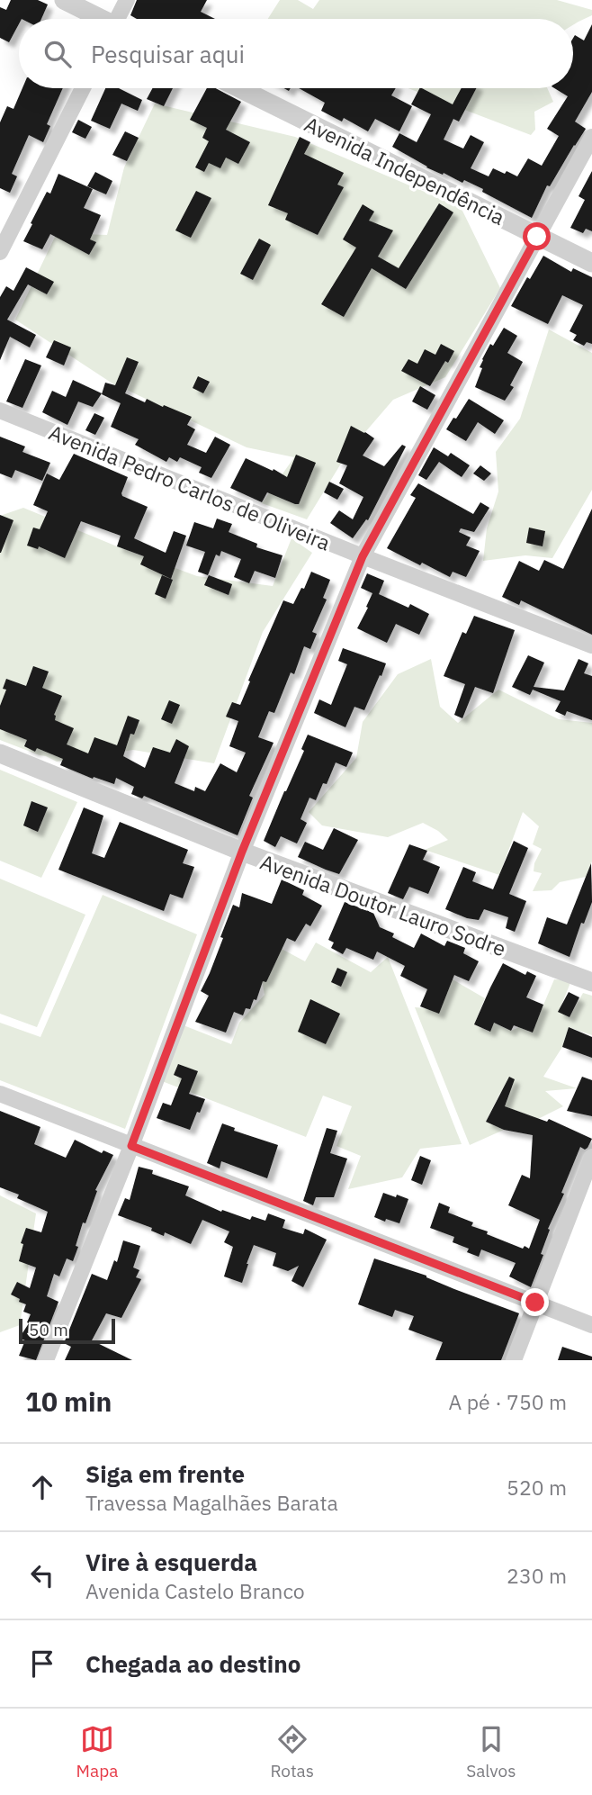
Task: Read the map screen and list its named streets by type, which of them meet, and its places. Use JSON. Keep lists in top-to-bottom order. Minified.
{"streets":{"street":["Avenida Independência","Avenida Pedro Carlos de Oliveira","Avenida Doutor Lauro Sodre"]},"scale_bar":"50 m","page":{"search":"Pesquisar aqui","scale":"50 m","heading":["10 min","A pé · 750 m"],"list":[["Siga em frente","Travessa Magalhães Barata","520 m"],["Vire à esquerda","Avenida Castelo Branco","230 m"],"Chegada ao destino"],"nav":["Mapa","Rotas","Salvos"]}}
